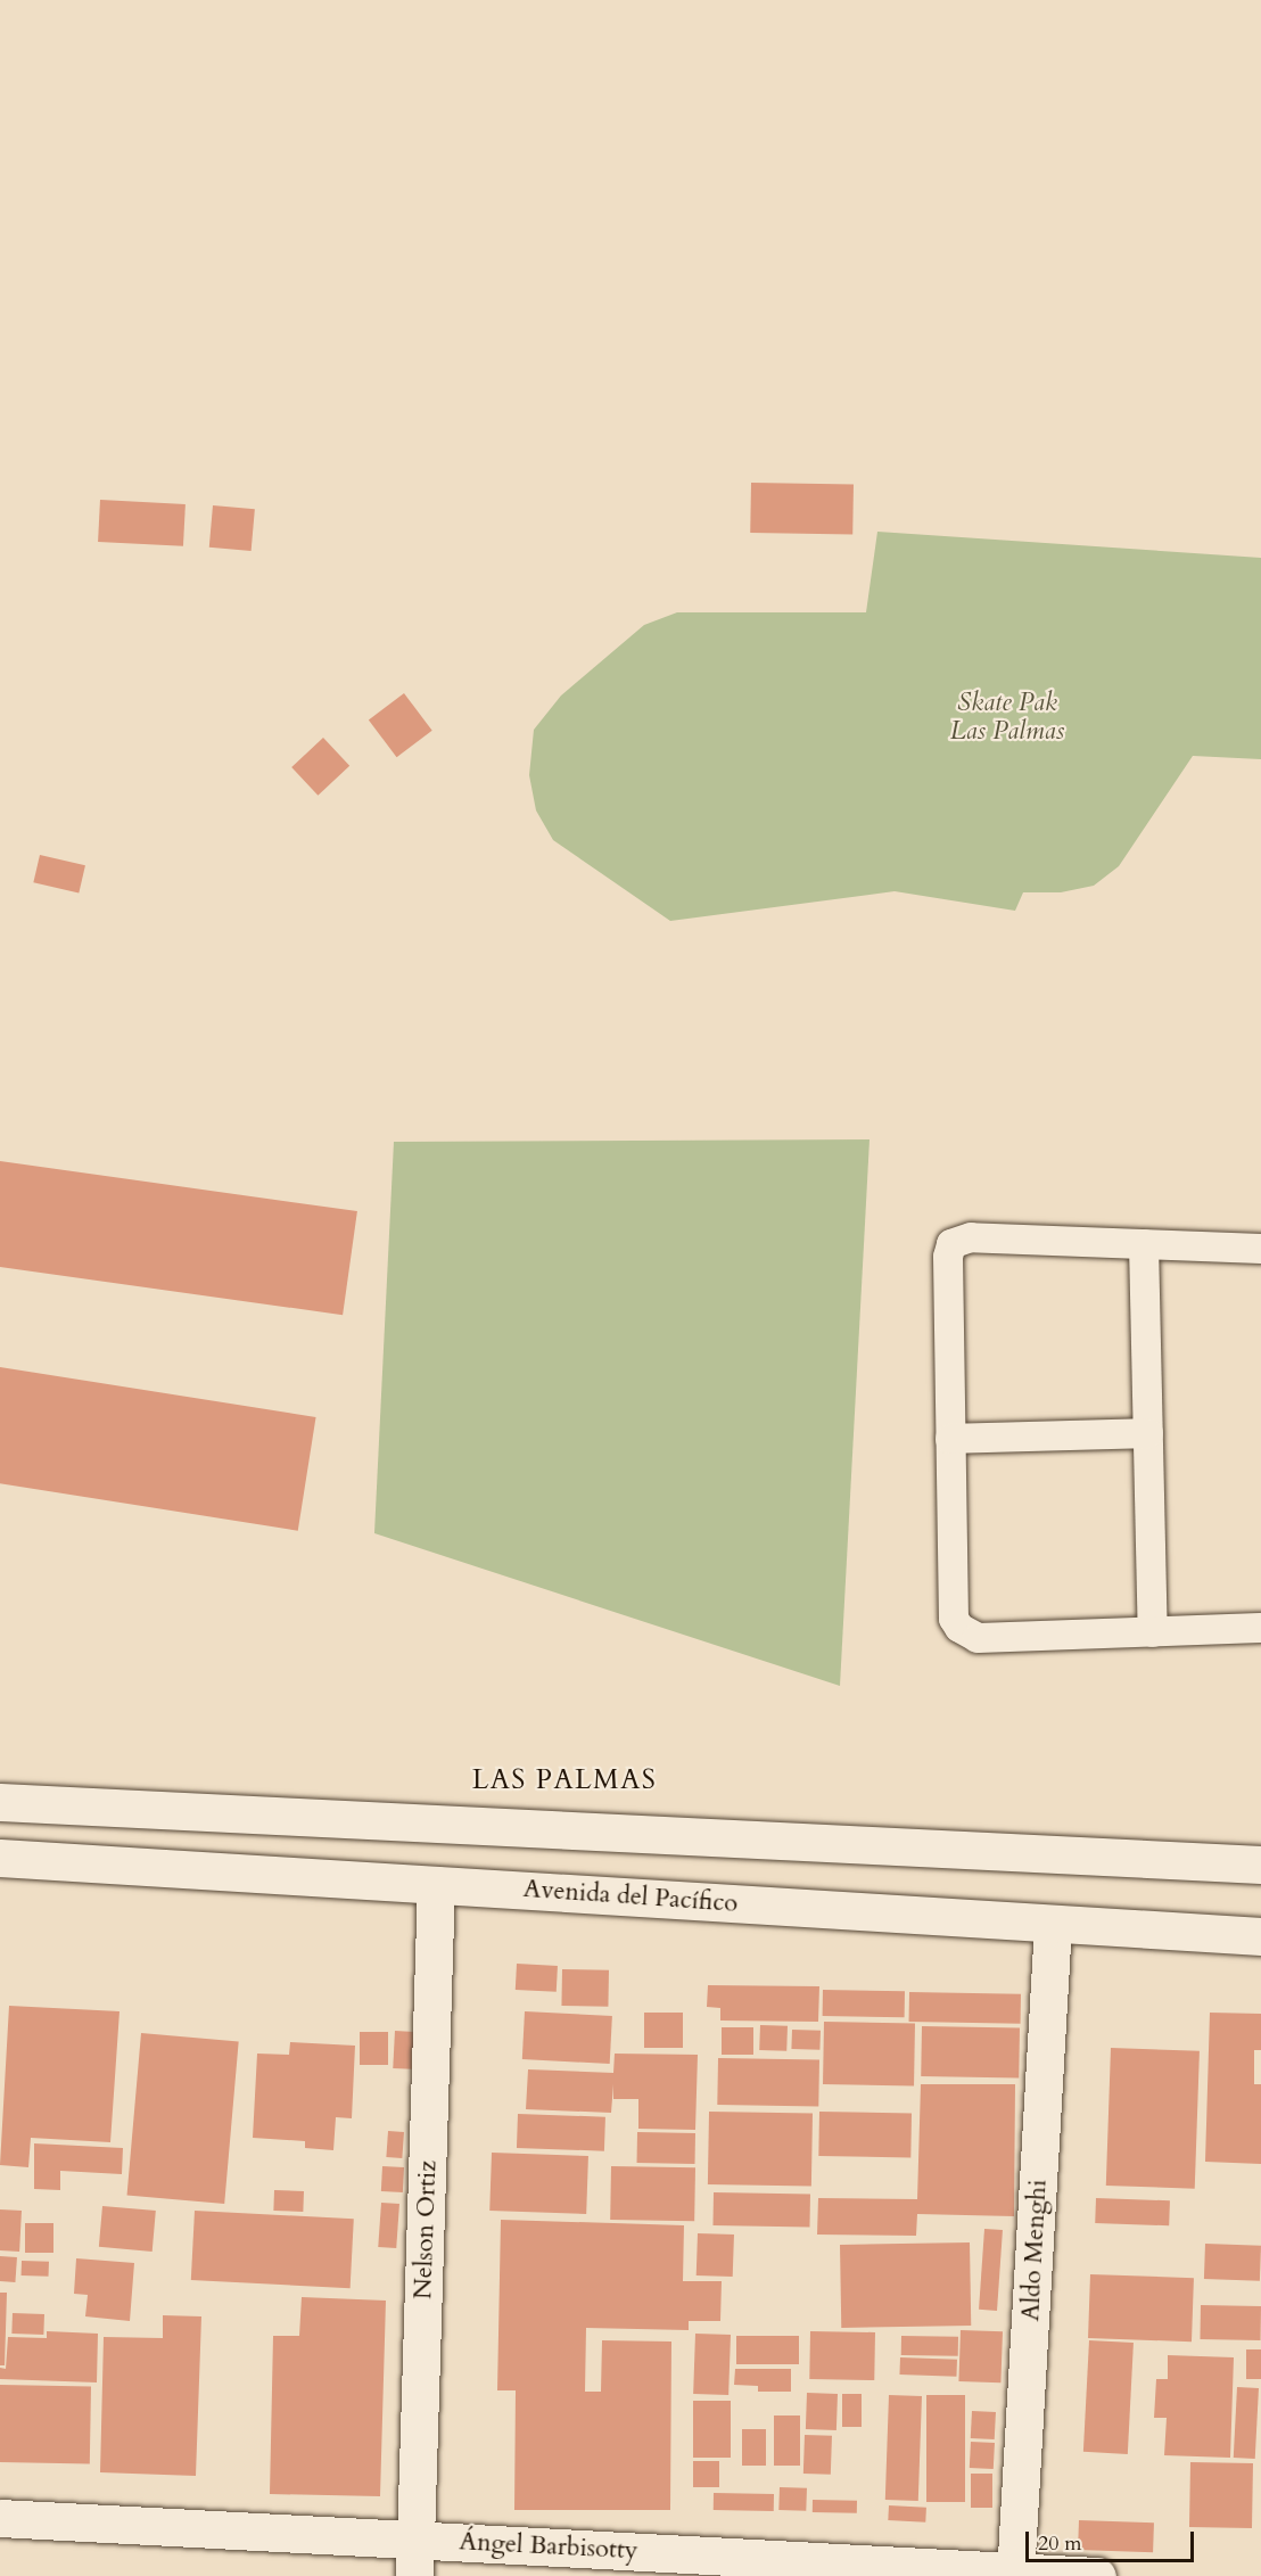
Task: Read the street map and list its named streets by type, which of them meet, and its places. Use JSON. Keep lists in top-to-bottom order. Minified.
{"streets":{"main road":["Avenida del Pacífico","Nelson Ortiz","Aldo Menghi","Ángel Barbisotty"]},"crossings":[["Avenida del Pacífico","Nelson Ortiz"],["Avenida del Pacífico","Aldo Menghi"],["Nelson Ortiz","Ángel Barbisotty"],["Aldo Menghi","Ángel Barbisotty"]],"districts":["LAS PALMAS"],"parks":["Skate Pak Las Palmas"],"scale_bar":"20 m"}
